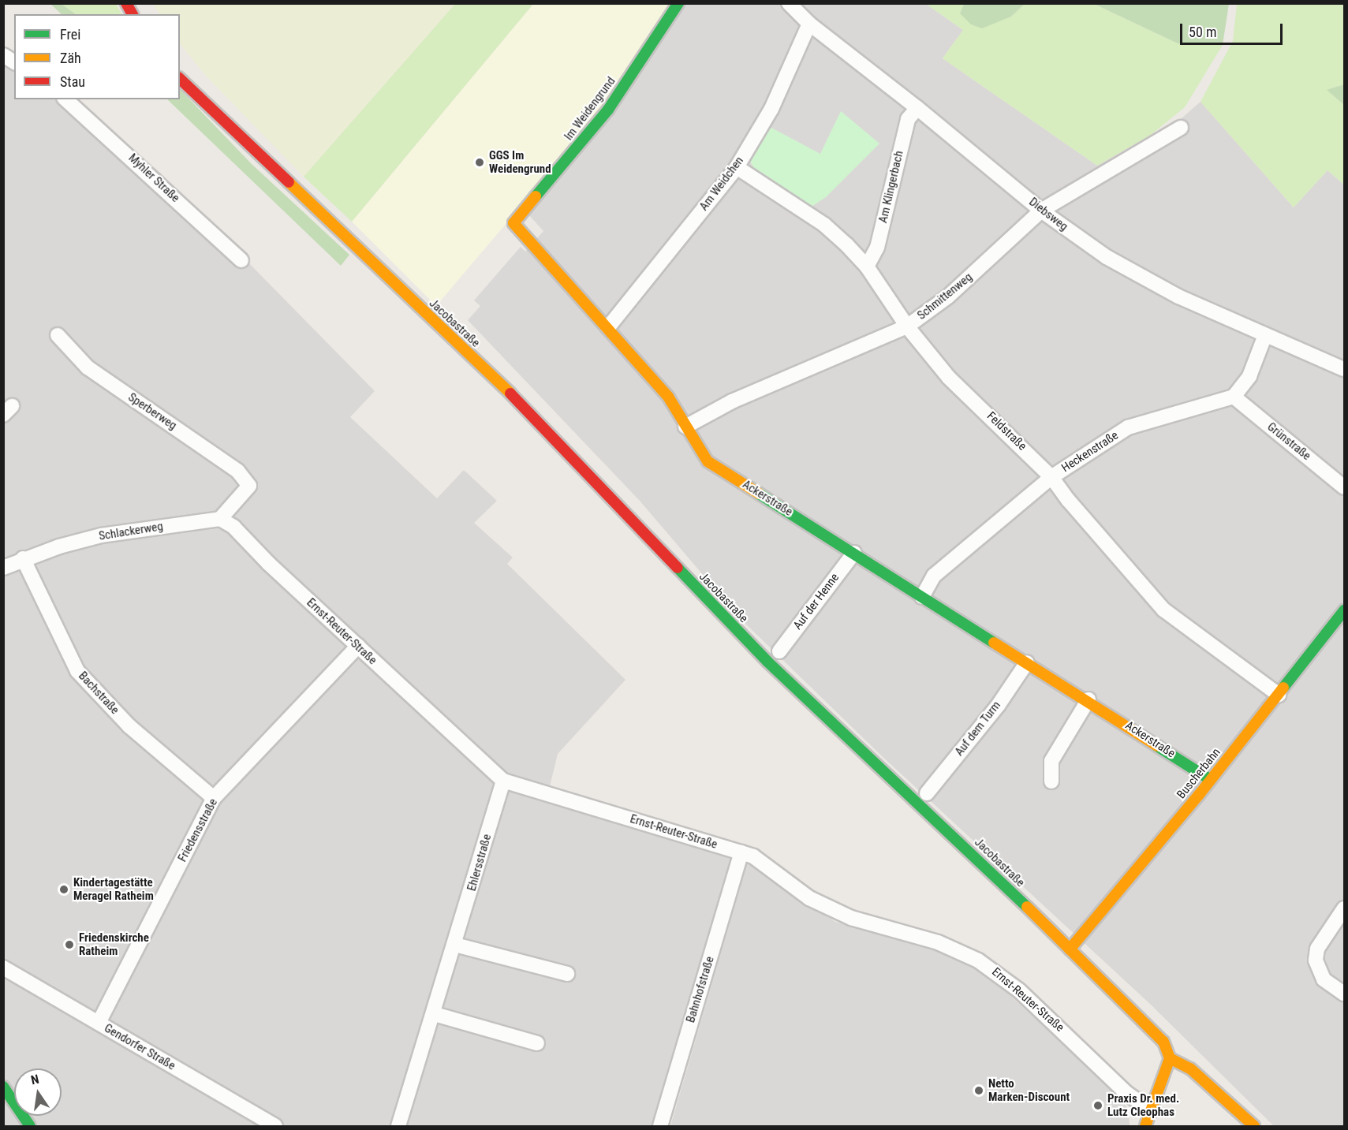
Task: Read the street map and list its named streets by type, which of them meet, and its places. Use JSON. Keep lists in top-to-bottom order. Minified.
{"streets":{"street":["Im Weidengrund","Myhler Straße","Am Weidchen","Am Klingerbach","Diebsweg","Schmittenweg","Jacobastraße","Sperberweg","Feldstraße","Grünstraße","Heckenstraße","Ackerstraße","Schlackerweg","Auf der Henne","Ernst-Reuter-Straße","Bachstraße","Auf dem Turm","Buscherbahn","Friedensstraße","Ehlersstraße","Bahnhofstraße","Gendorfer Straße"]},"crossings":[["Im Weidengrund","Ackerstraße"],["Am Weidchen","Diebsweg"],["Am Weidchen","Feldstraße"],["Am Weidchen","Ackerstraße"],["Am Klingerbach","Diebsweg"],["Am Klingerbach","Feldstraße"],["Diebsweg","Schmittenweg"],["Schmittenweg","Feldstraße"],["Schmittenweg","Ackerstraße"],["Jacobastraße","Buscherbahn"],["Sperberweg","Schlackerweg"],["Sperberweg","Ernst-Reuter-Straße"],["Feldstraße","Heckenstraße"],["Feldstraße","Buscherbahn"],["Grünstraße","Heckenstraße"],["Heckenstraße","Ackerstraße"],["Ackerstraße","Auf der Henne"],["Ackerstraße","Auf dem Turm"],["Ackerstraße","Buscherbahn"],["Schlackerweg","Ernst-Reuter-Straße"],["Schlackerweg","Bachstraße"],["Ernst-Reuter-Straße","Friedensstraße"],["Ernst-Reuter-Straße","Ehlersstraße"],["Ernst-Reuter-Straße","Bahnhofstraße"],["Bachstraße","Friedensstraße"],["Friedensstraße","Gendorfer Straße"]],"places":["GGS Im Weidengrund","Kindertagestätte Meragel Ratheim","Friedenskirche Ratheim","Netto Marken-Discount","Praxis Dr. med. Lutz Cleophas"],"legend":["Frei","Zäh","Stau"],"scale_bar":"50 m","north":"top"}
